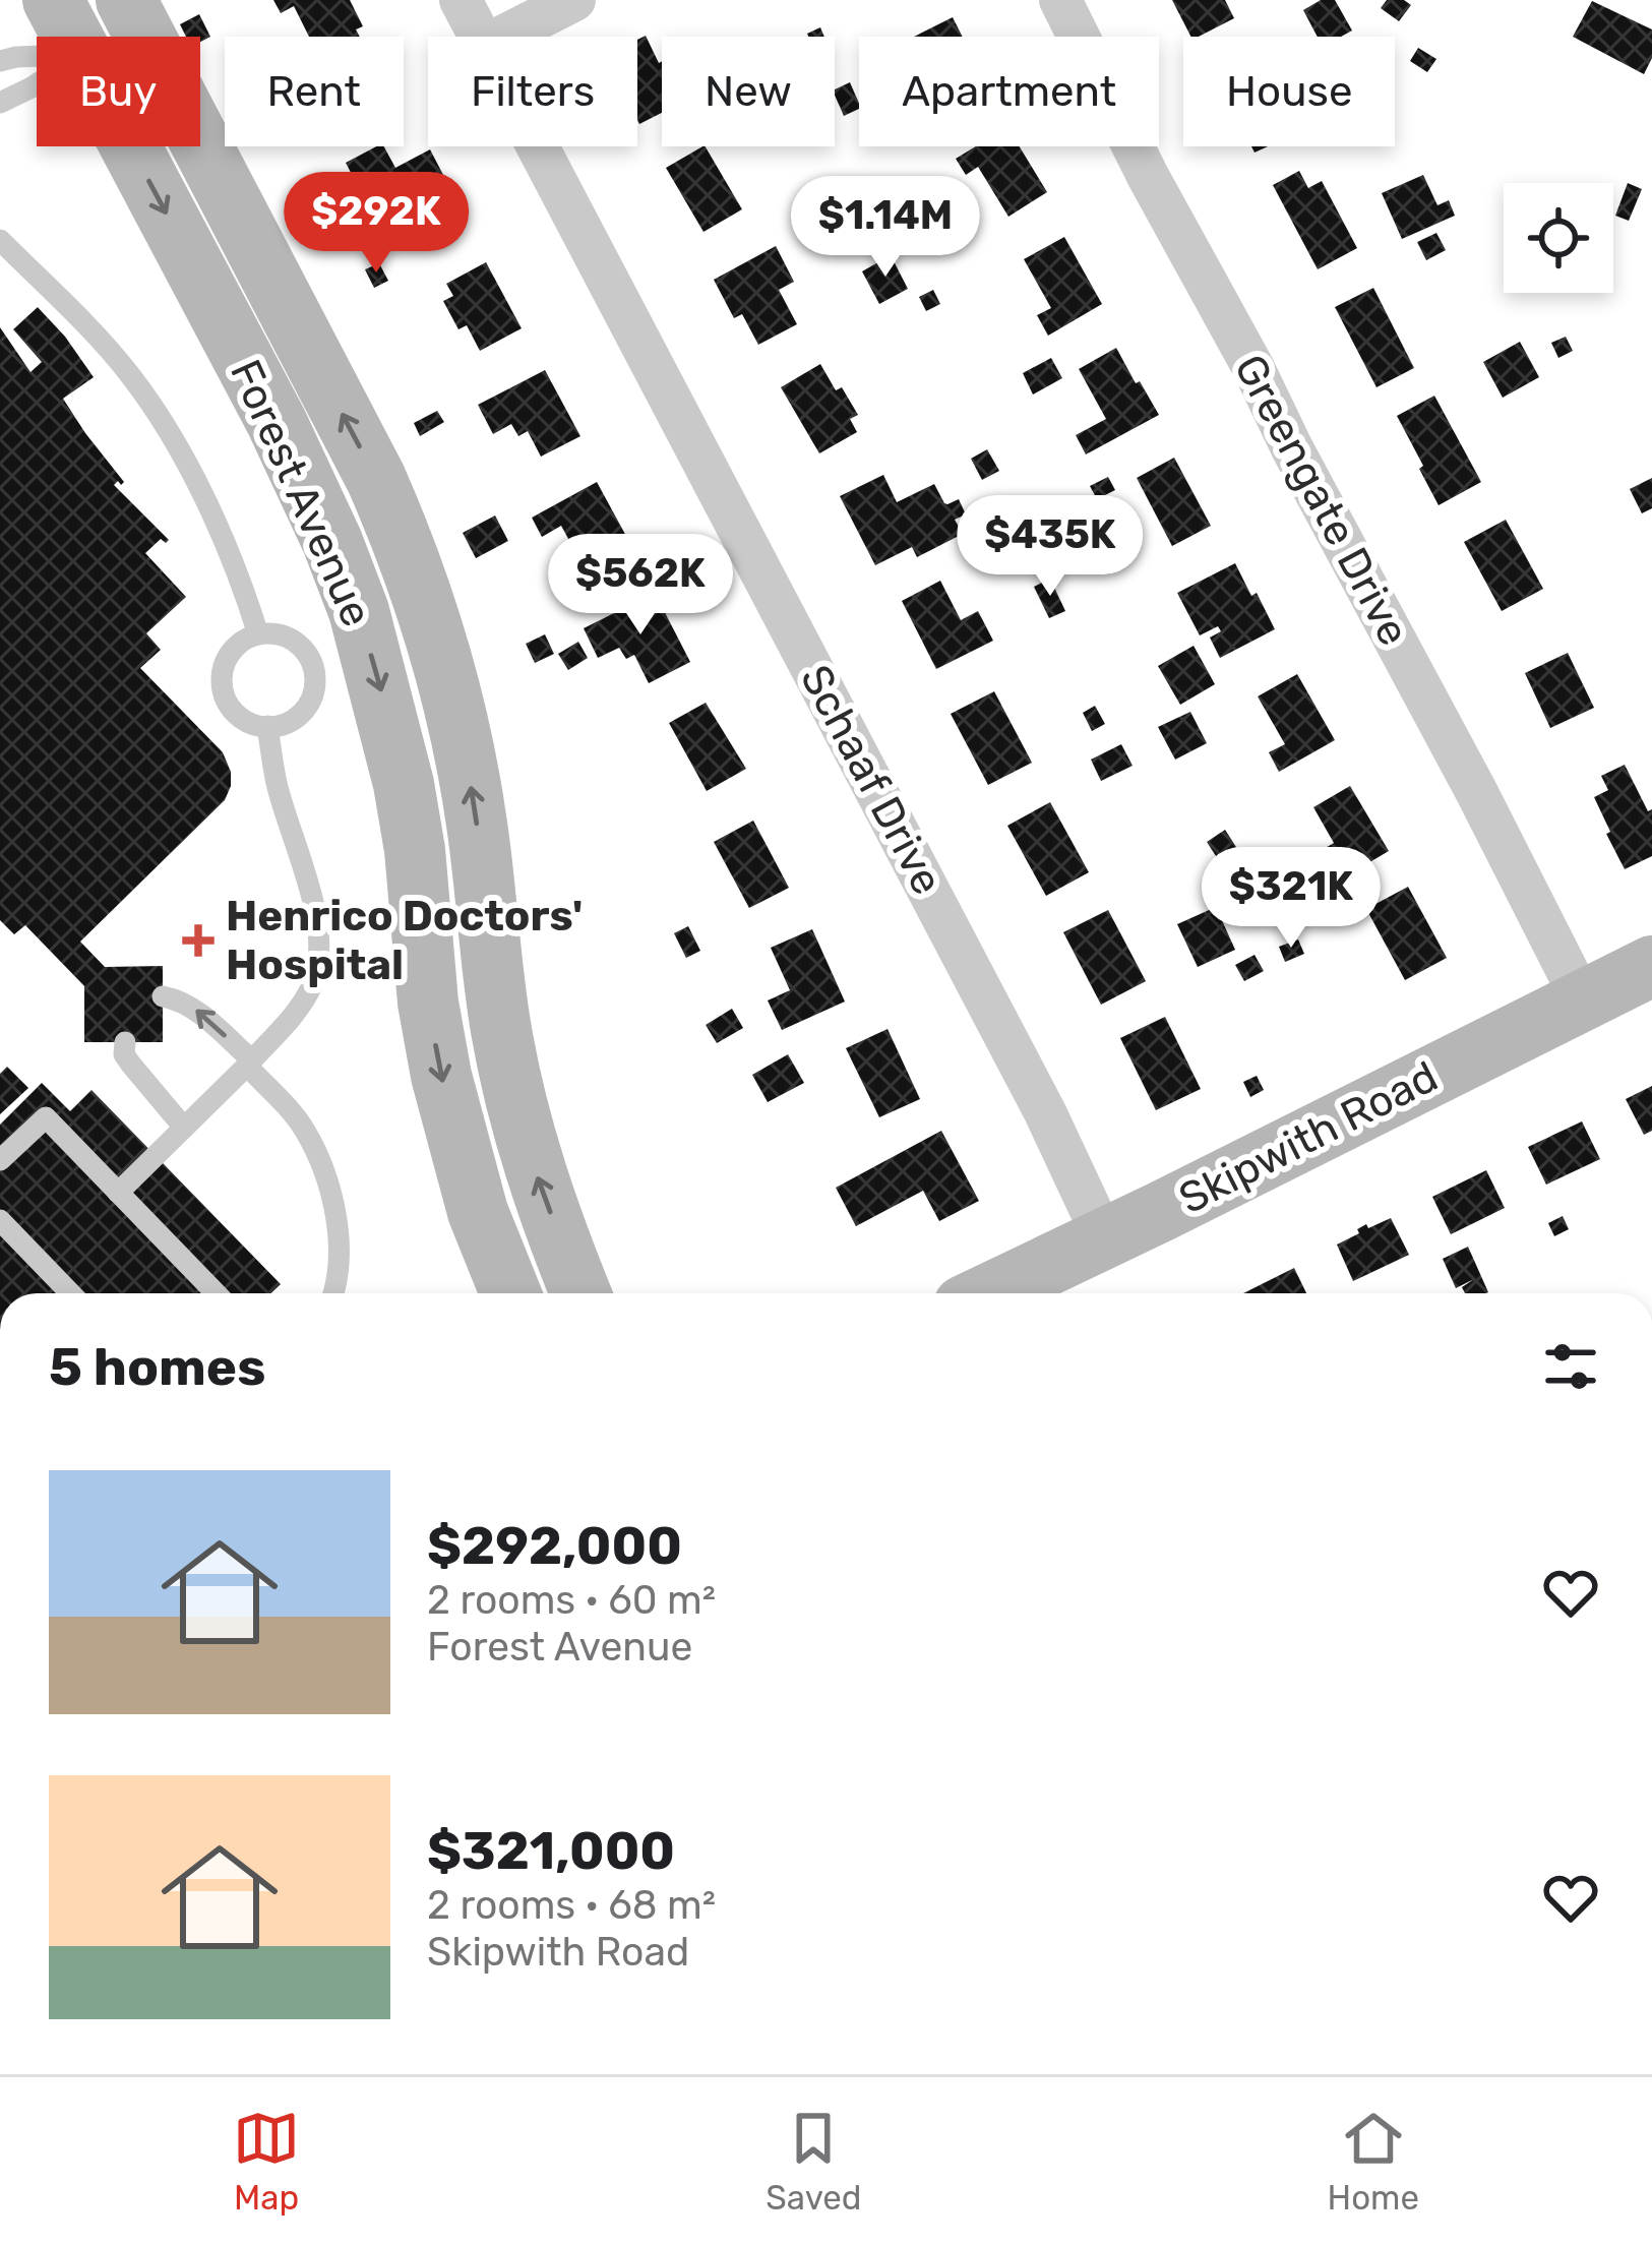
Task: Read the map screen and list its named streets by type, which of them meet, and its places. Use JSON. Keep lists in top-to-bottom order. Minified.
{"streets":{"main road":["Forest Avenue","Skipwith Road"],"street":["Greengate Drive","Schaaf Drive"]},"crossings":[["Greengate Drive","Skipwith Road"],["Schaaf Drive","Skipwith Road"]],"places":{"health":["Henrico Doctors' Hospital"]},"page":{"chip":["Buy","Rent","Filters","New","Apartment","House"],"price":["$292K","$1.14M","$435K","$562K","$321K"],"heading":"5 homes","list":[{"name":"$292,000","note":"2 rooms · 60 m² · Forest Avenue"},{"name":"$321,000","note":"2 rooms · 68 m² · Skipwith Road"}],"tabs":["Map","Saved","Home"]}}
